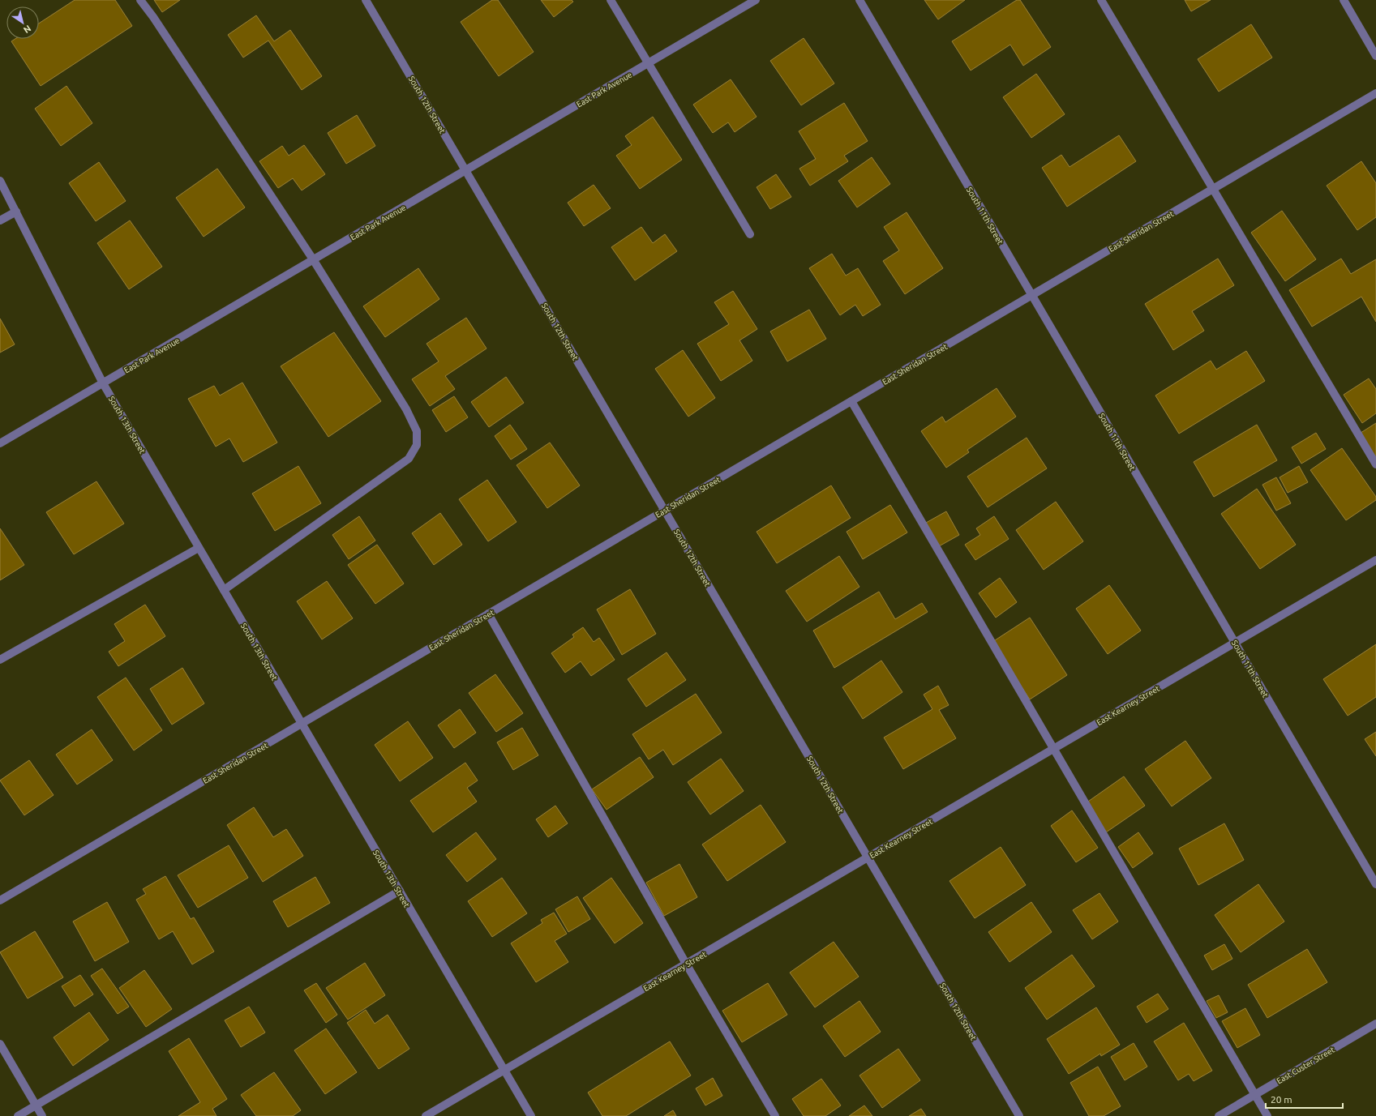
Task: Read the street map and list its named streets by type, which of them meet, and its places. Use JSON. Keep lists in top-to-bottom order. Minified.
{"streets":{"street":["East Park Avenue","South 12th Street","South 11th Street","East Sheridan Street","South 13th Street","East Kearney Street","East Custer Street"]},"crossings":[["East Park Avenue","South 12th Street"],["East Park Avenue","South 13th Street"],["South 12th Street","East Sheridan Street"],["South 12th Street","East Kearney Street"],["South 11th Street","East Sheridan Street"],["South 11th Street","East Kearney Street"],["East Sheridan Street","South 13th Street"],["South 13th Street","East Kearney Street"]],"scale_bar":"20 m","north":"bottom right"}
